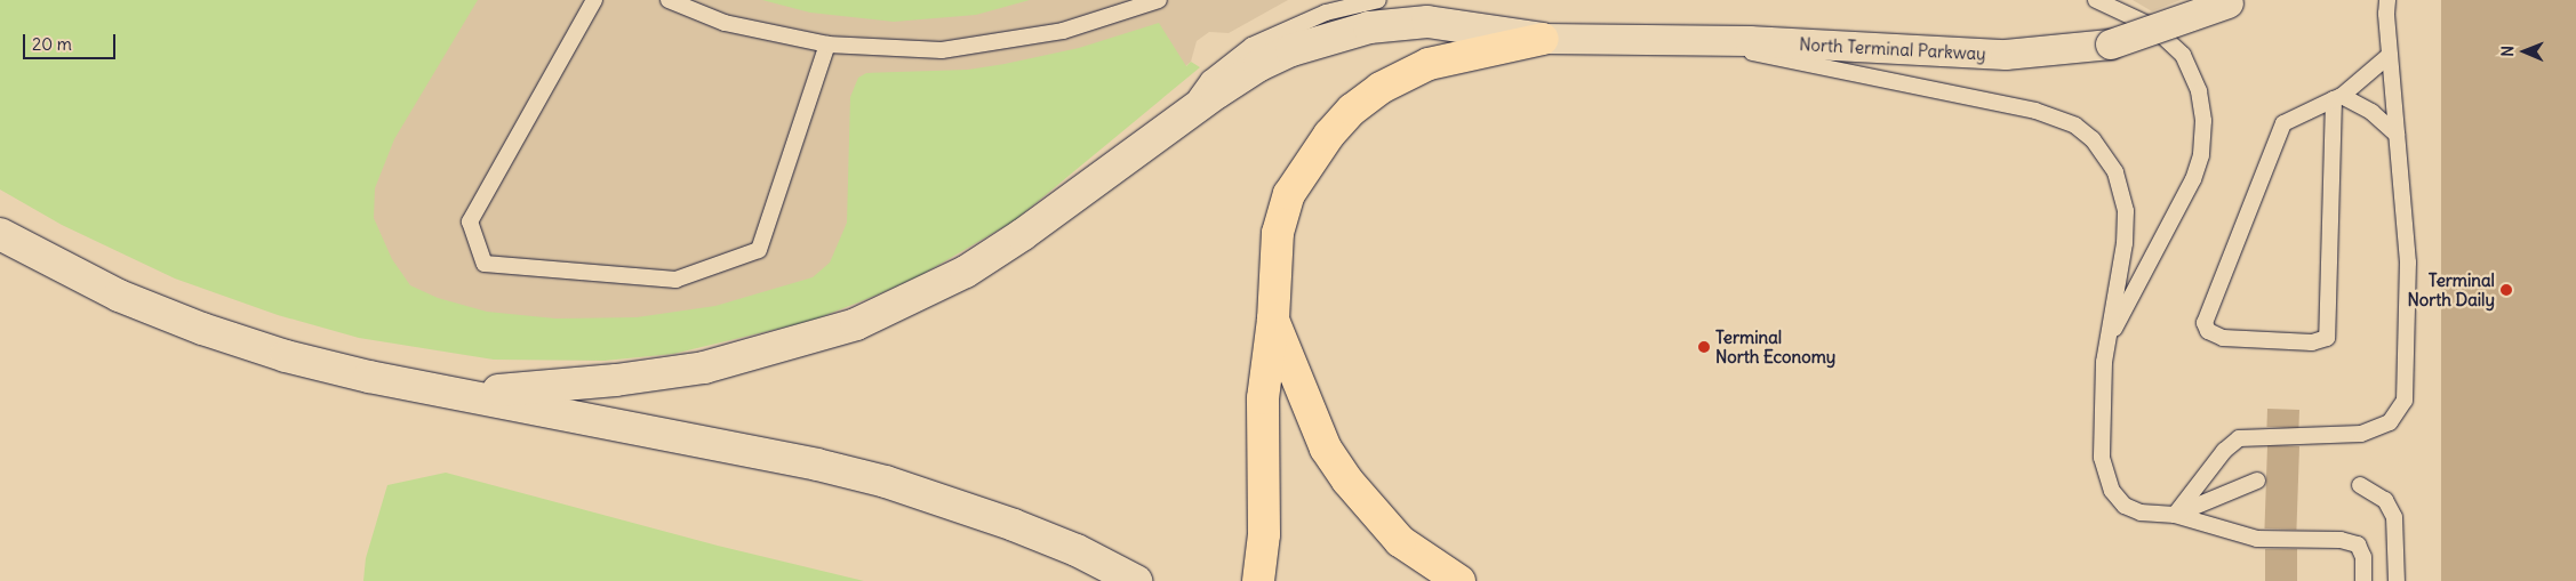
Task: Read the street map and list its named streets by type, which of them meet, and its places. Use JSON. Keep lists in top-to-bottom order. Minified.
{"streets":{"street":["North Terminal Parkway"]},"places":["Terminal North Daily","Terminal North Economy"],"scale_bar":"20 m","north":"left"}
